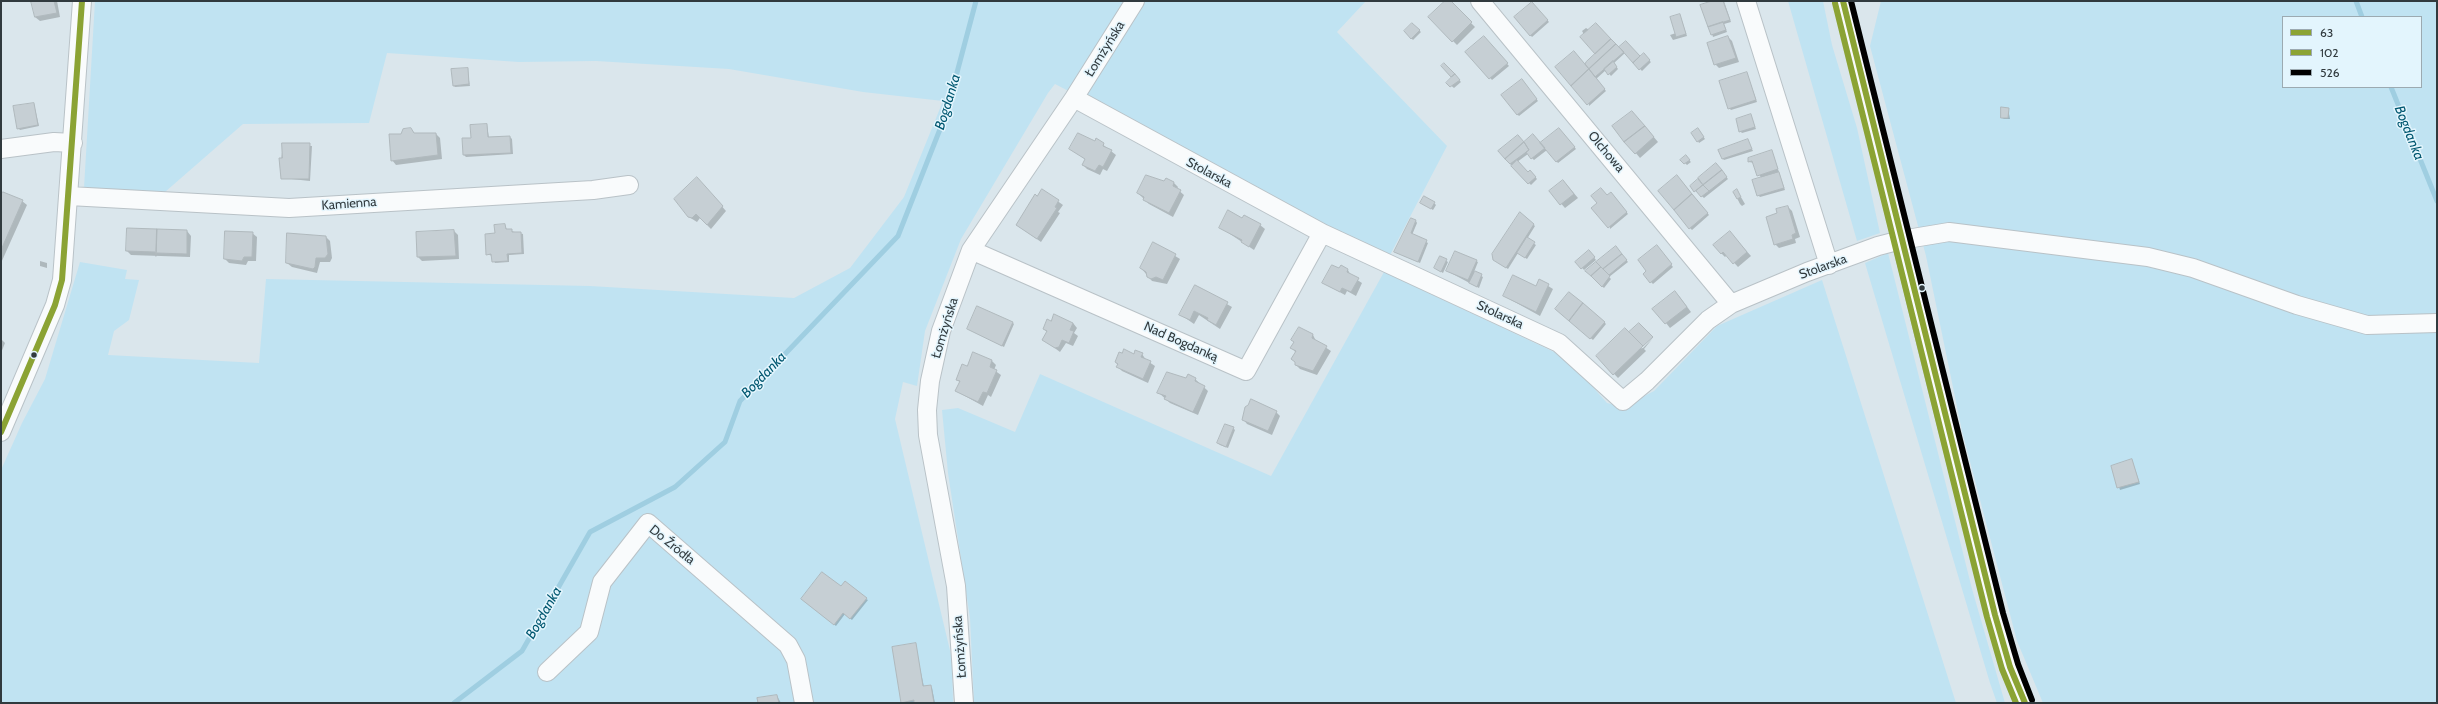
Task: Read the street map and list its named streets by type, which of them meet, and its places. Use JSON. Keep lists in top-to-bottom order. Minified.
{"streets":{"street":["Łomżyńska","Olchowa","Stolarska","Kamienna","Nad Bogdanką","Do Źródła"]},"crossings":[["Łomżyńska","Stolarska"],["Łomżyńska","Nad Bogdanką"],["Olchowa","Stolarska"],["Stolarska","Nad Bogdanką"]],"water":["Bogdanka"],"lines":["transit line 63","transit line 526","transit line 102"],"legend":["63","102","526"]}
